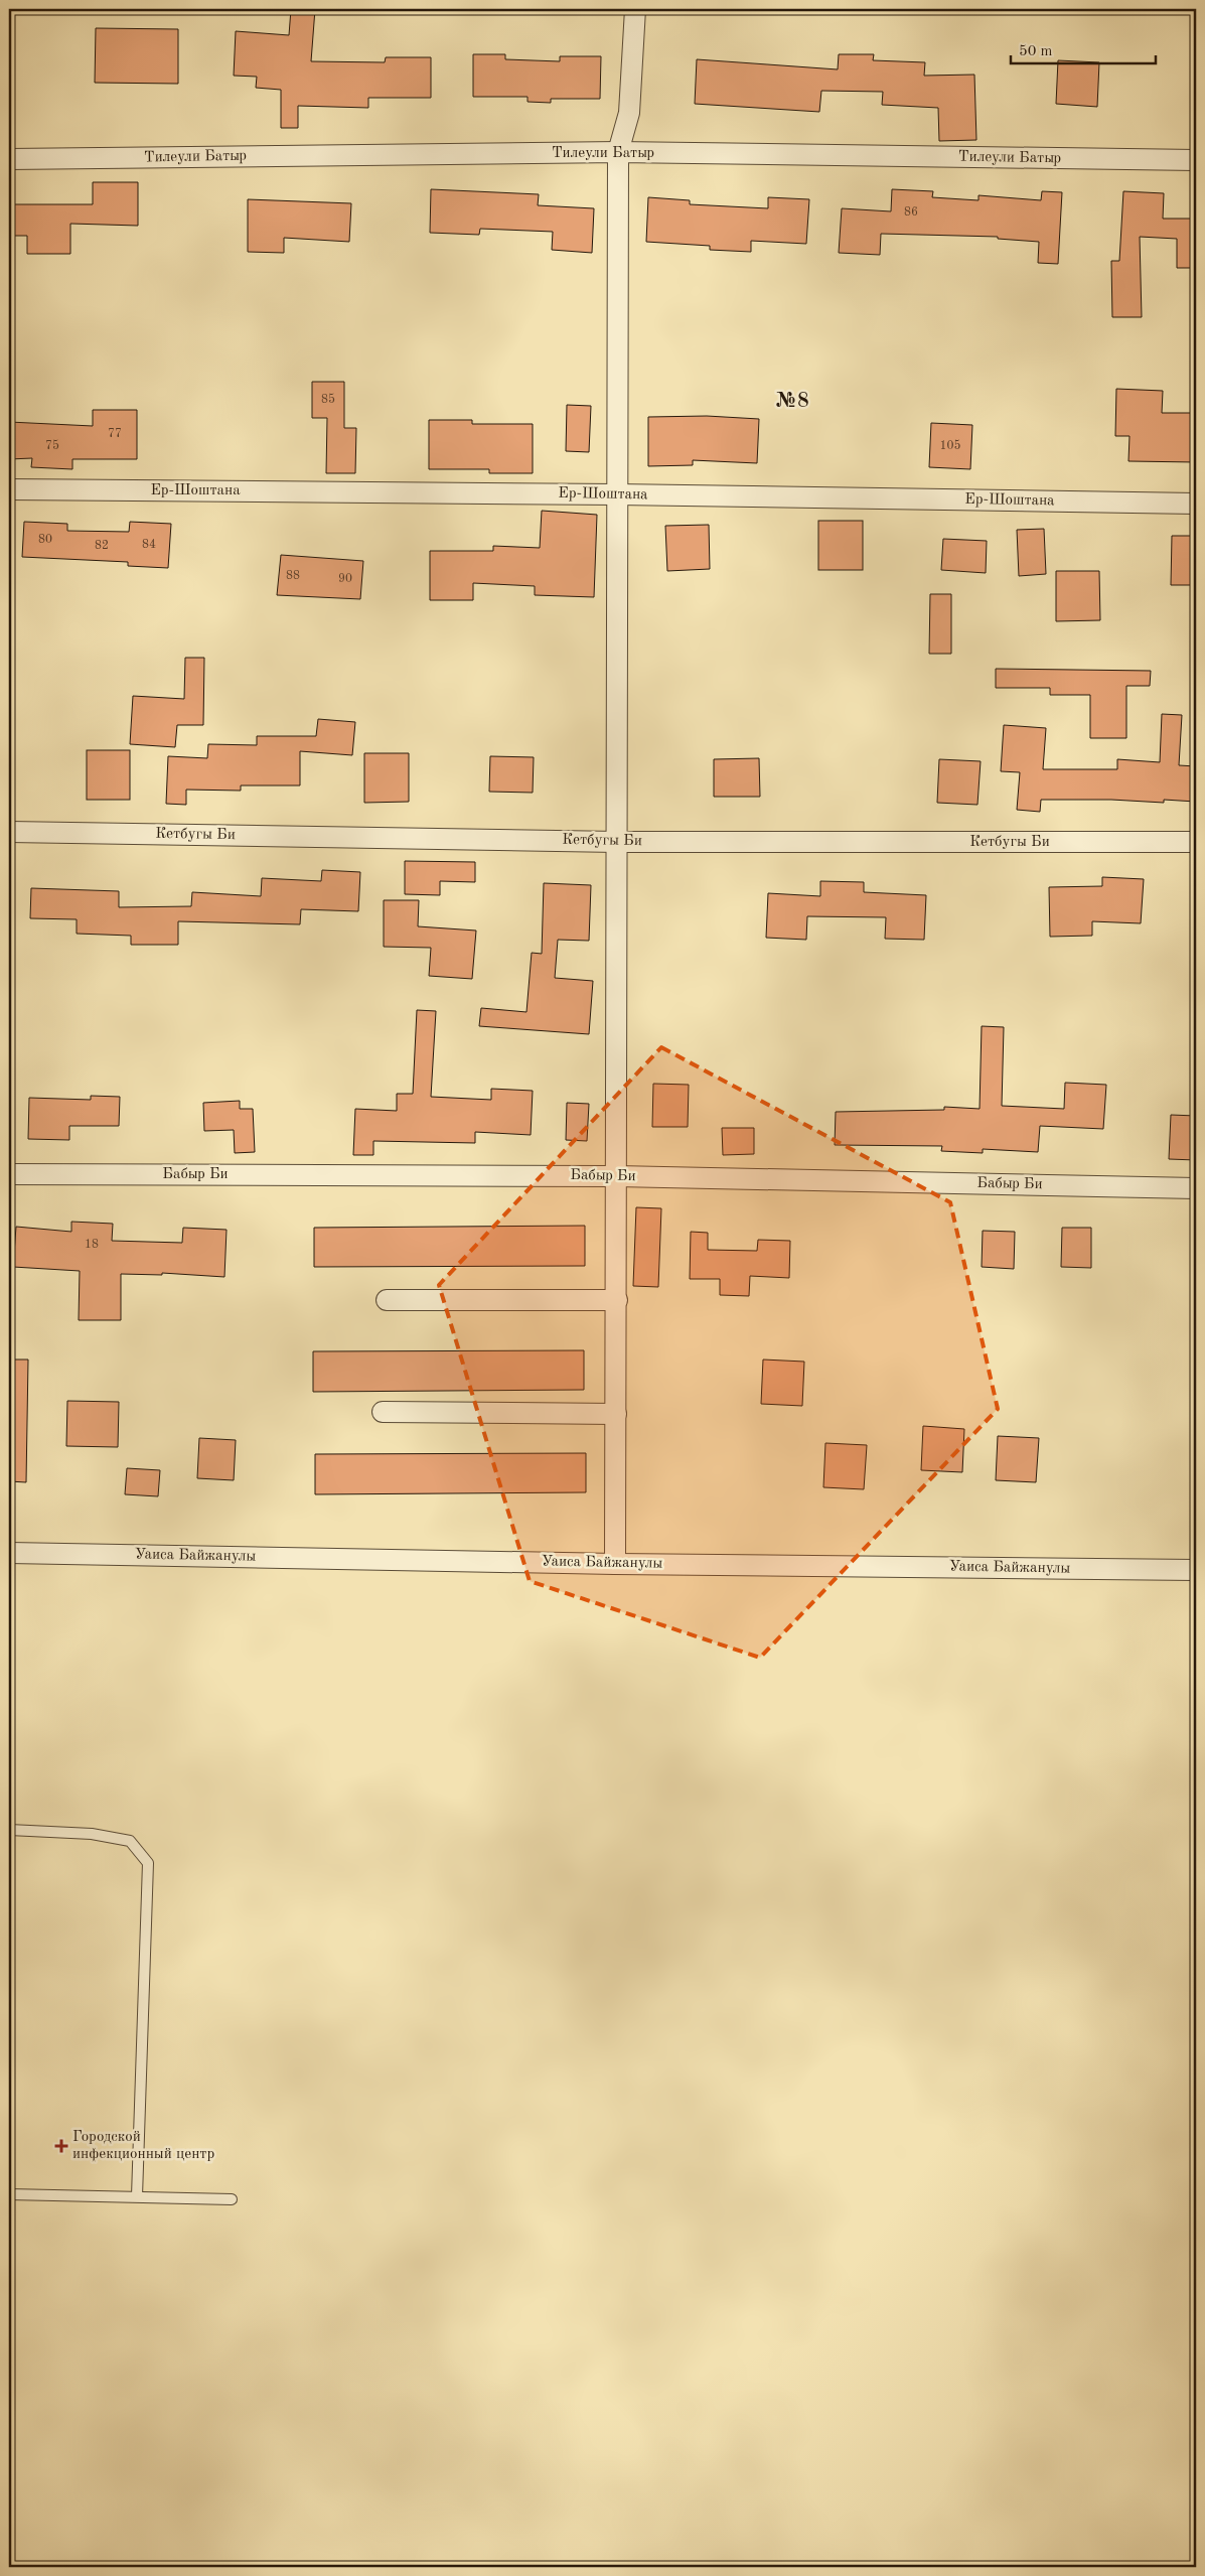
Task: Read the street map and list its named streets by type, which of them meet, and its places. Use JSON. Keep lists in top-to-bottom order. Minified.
{"streets":{"street":["Тилеули Батыр","Ер-Шоштана","Кетбугы Би","Бабыр Би","Уаиса Байжанулы"]},"districts":["№8"],"places":{"health":["Городской инфекционный центр"]},"house_numbers":["86","85","77","75","105","80","84","82","88","90","18"],"scale_bar":"50 m"}
